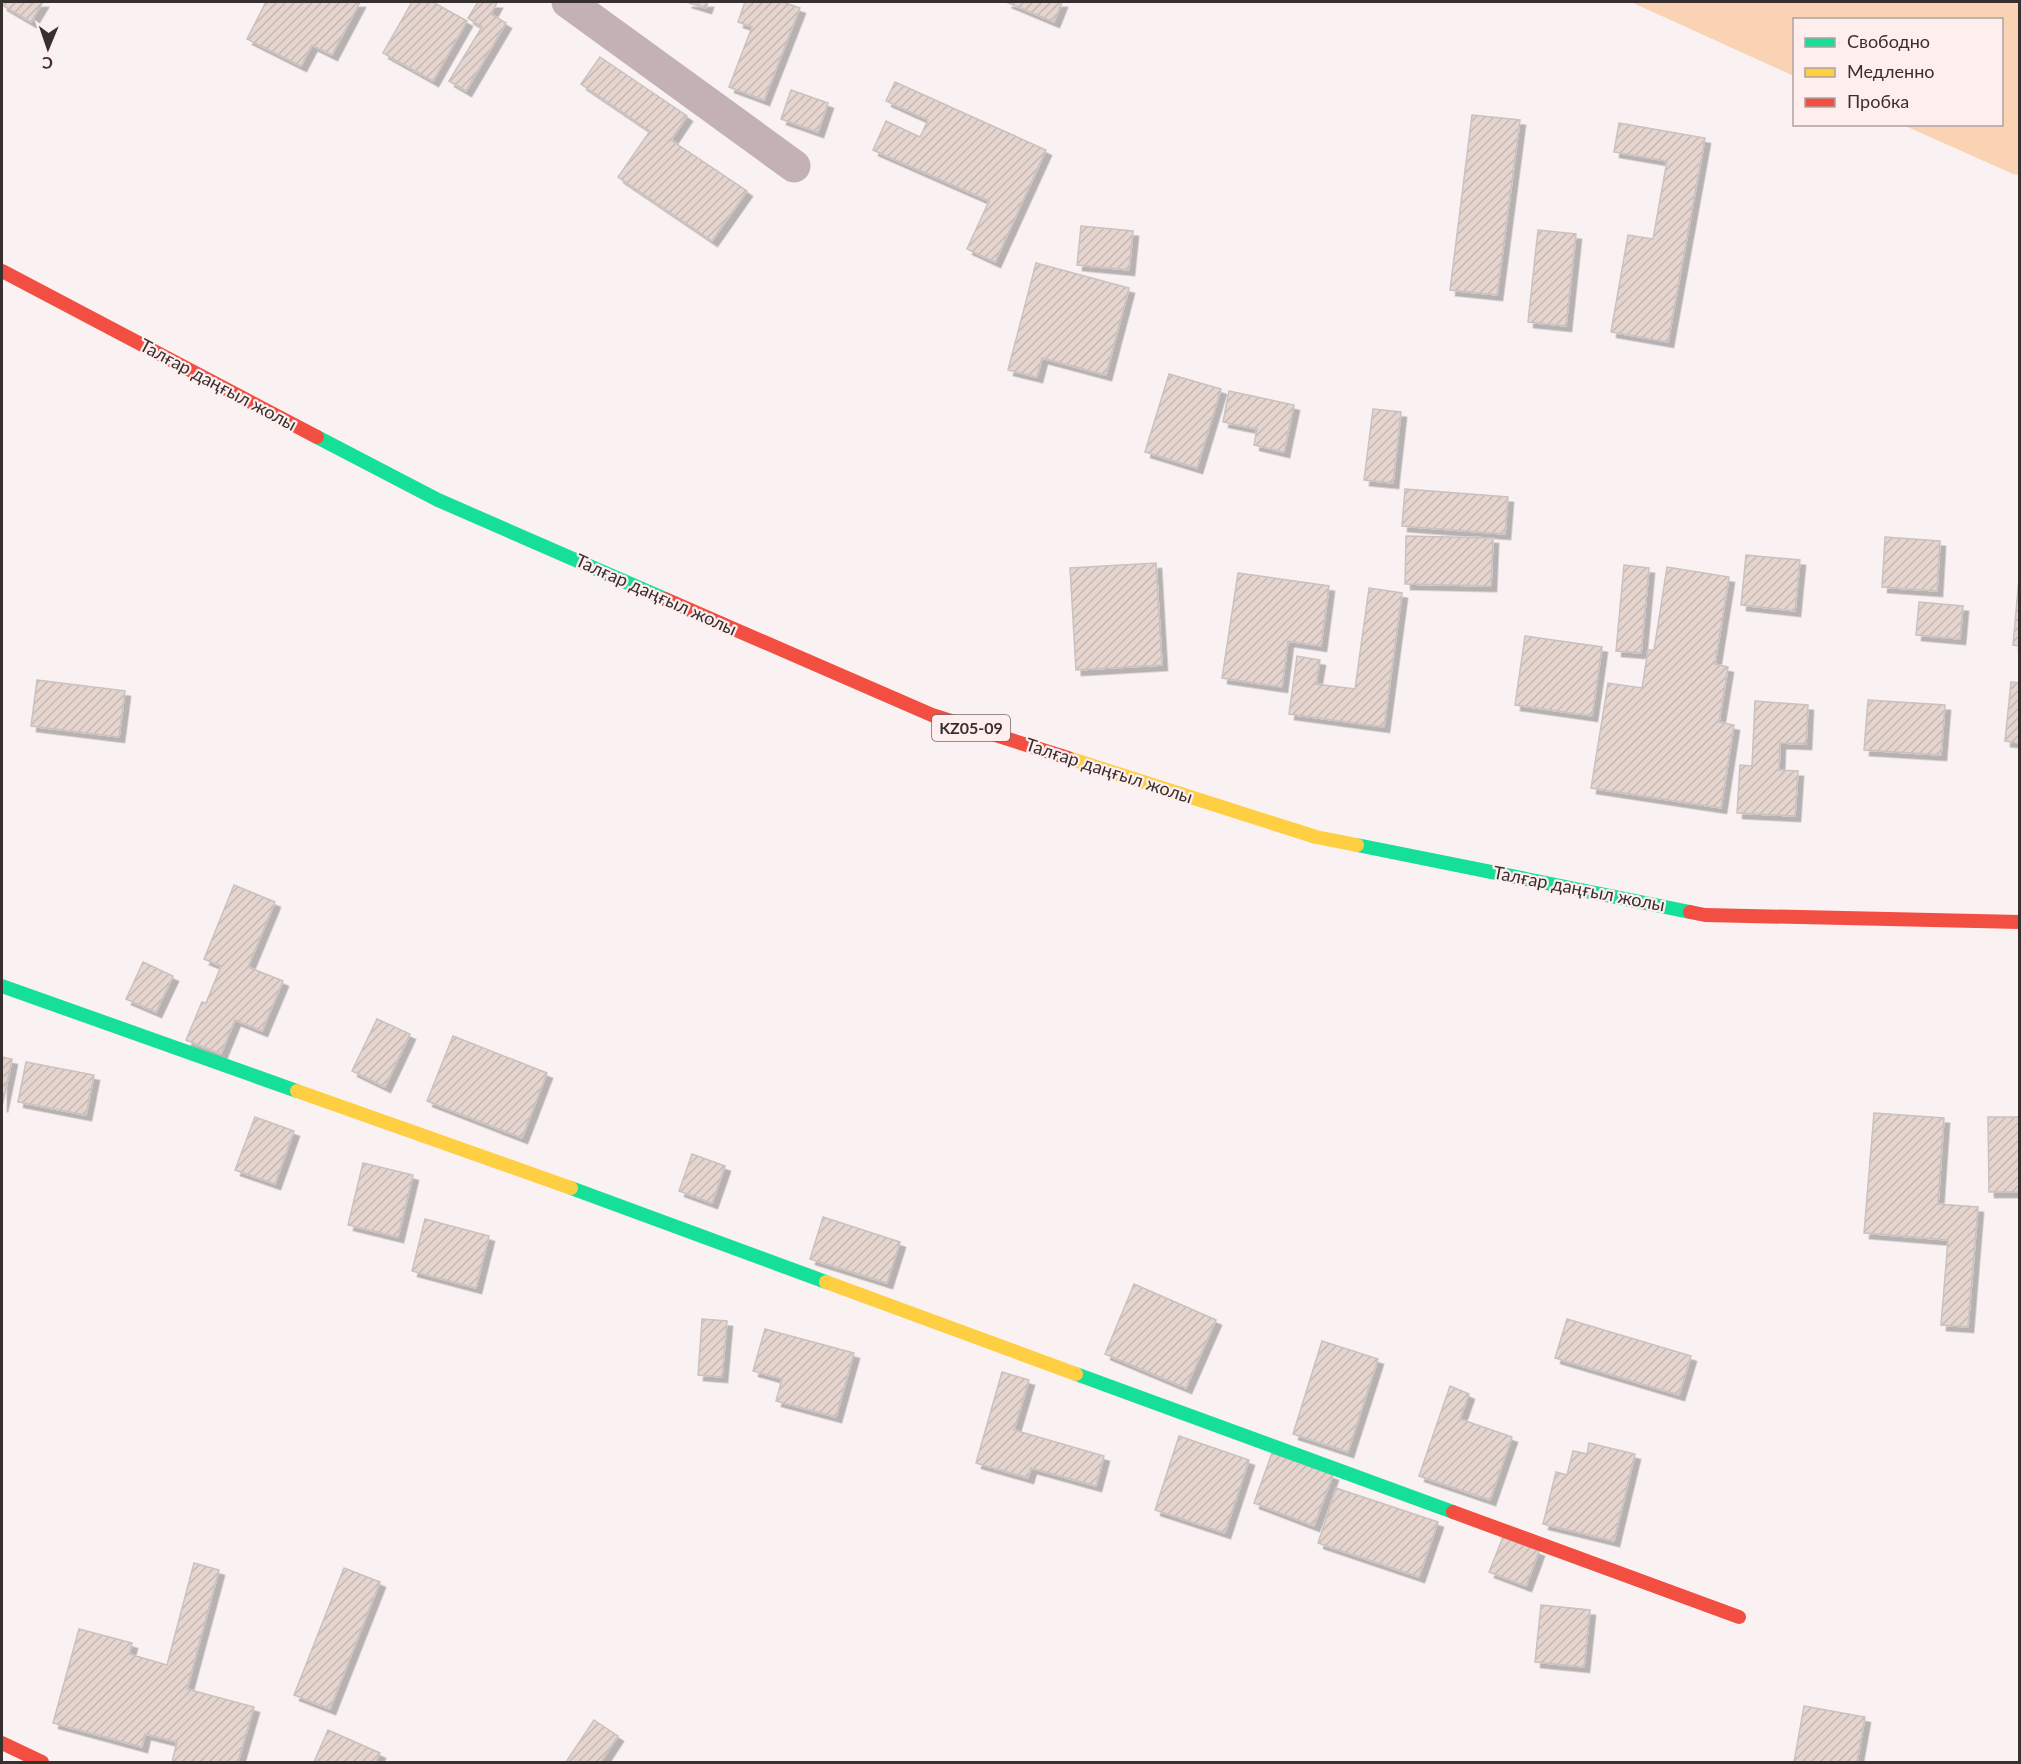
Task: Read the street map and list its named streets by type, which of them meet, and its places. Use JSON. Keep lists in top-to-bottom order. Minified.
{"streets":{"main road":["Талғар даңғыл жолы","KZ05-09"]},"legend":["Свободно","Медленно","Пробка"],"north":"bottom"}
